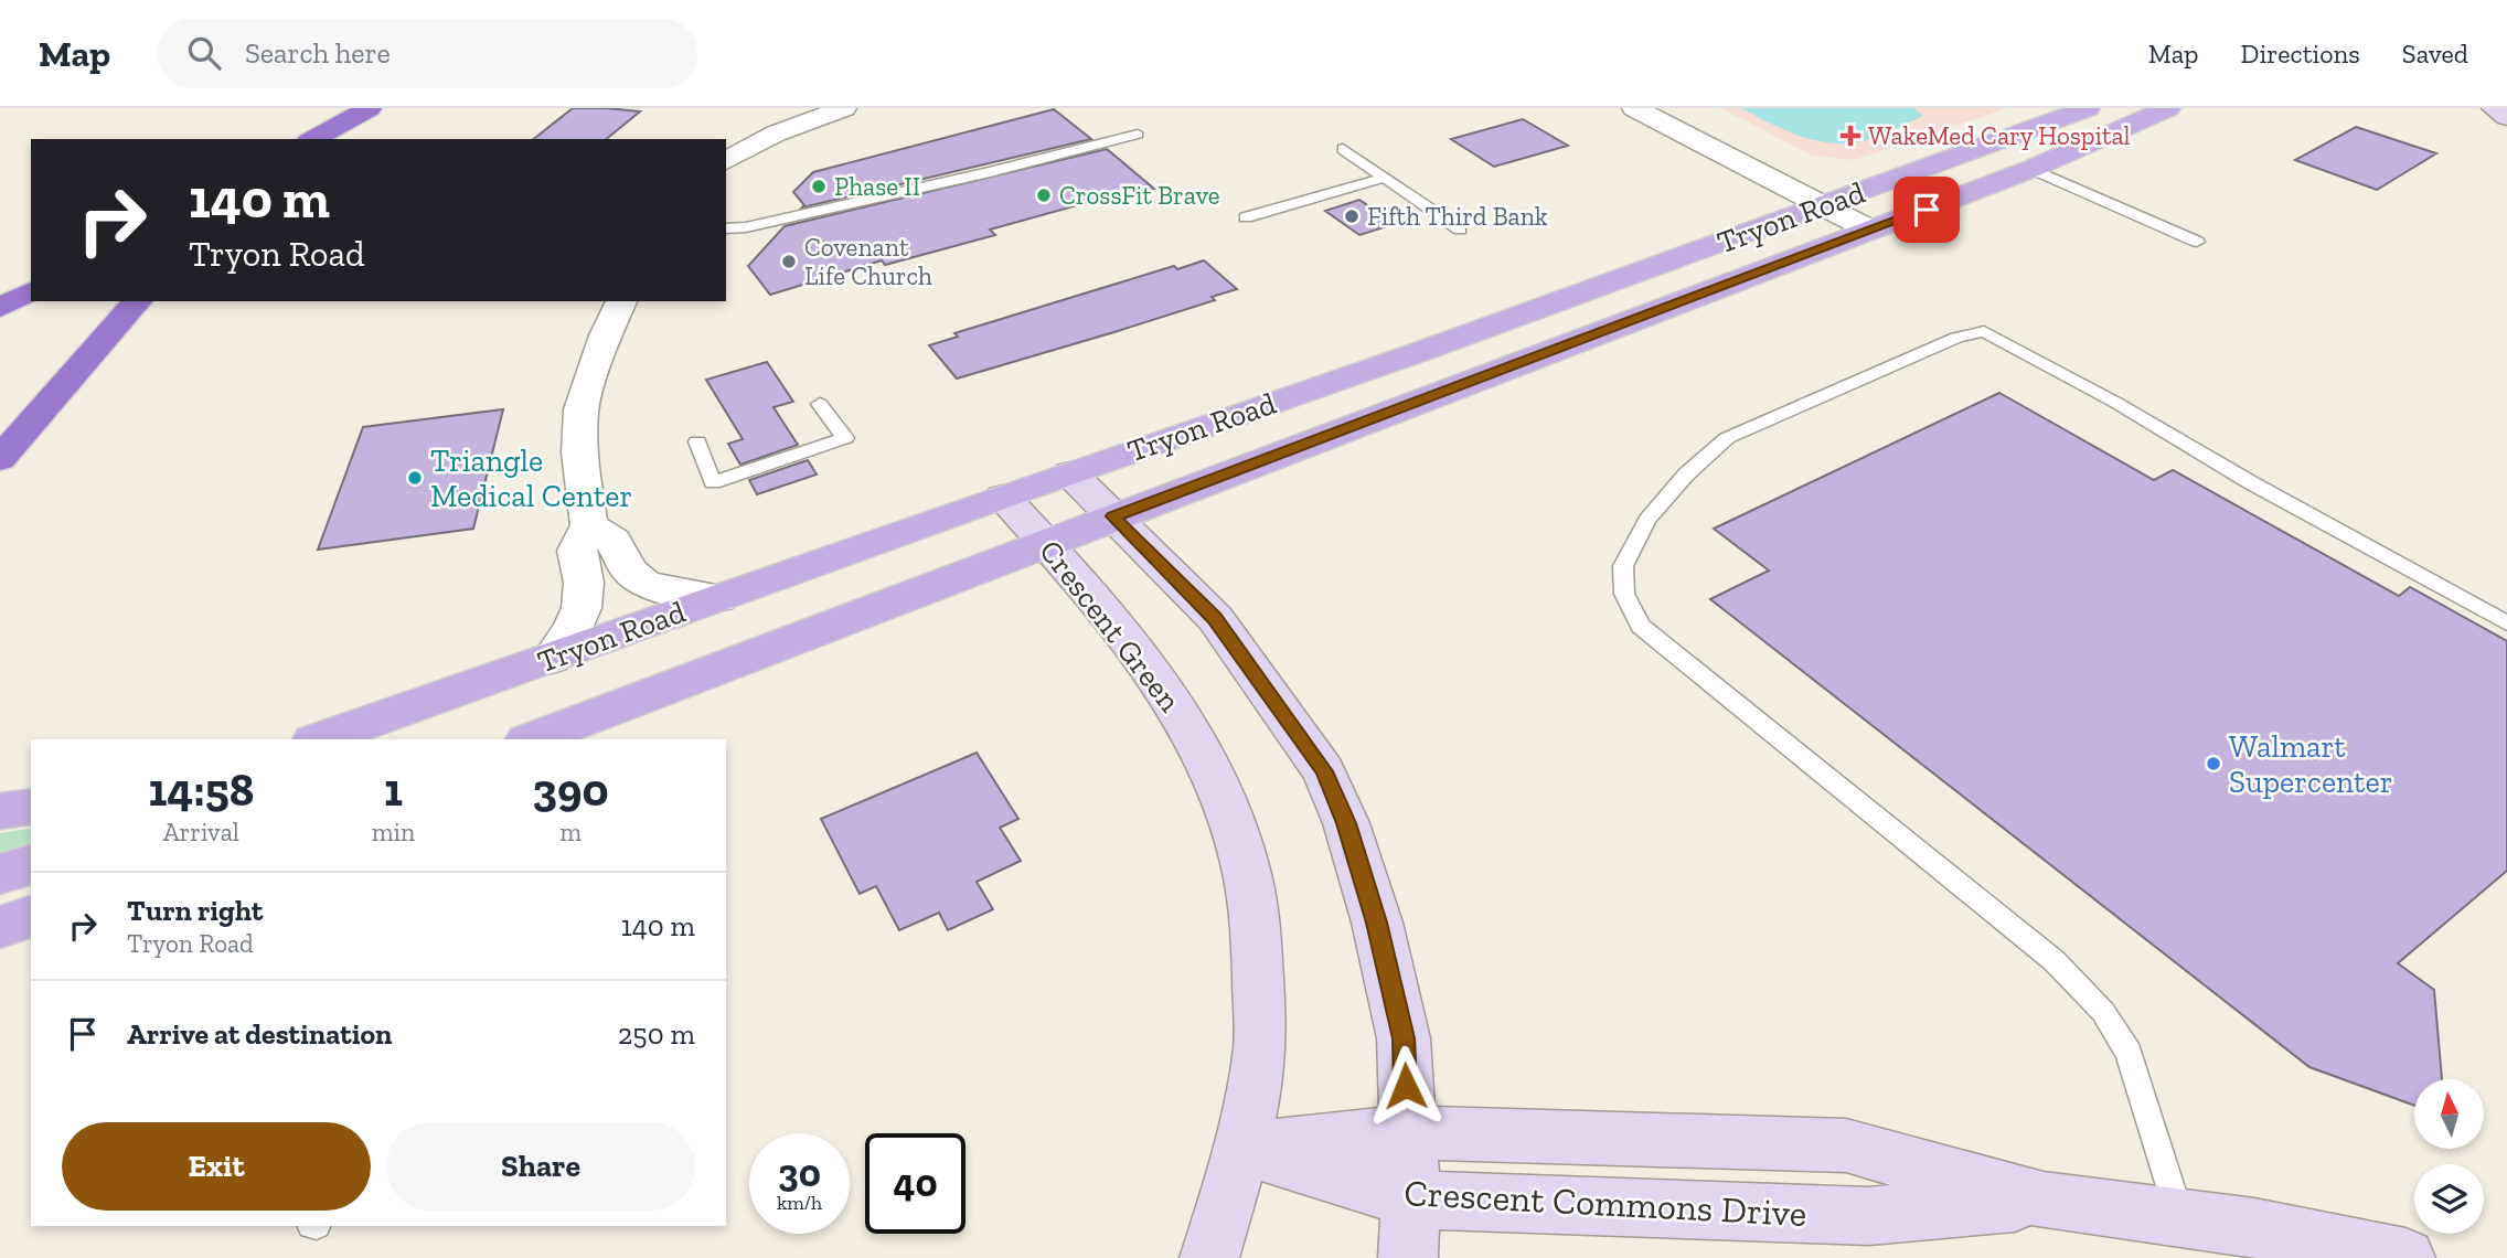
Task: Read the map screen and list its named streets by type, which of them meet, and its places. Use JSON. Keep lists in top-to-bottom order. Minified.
{"streets":{"main road":["Tryon Road"],"street":["Crescent Green","Crescent Commons Drive"]},"crossings":[["Tryon Road","Crescent Green"],["Crescent Green","Crescent Commons Drive"]],"places":{"health":["WakeMed Cary Hospital"],"other":["Phase II","CrossFit Brave","Fifth Third Bank","Covenant Life Church","Triangle Medical Center","Walmart Supercenter"]},"north":"top","page":{"header":"Map","search":"Search here","nav":["Map","Directions","Saved"],"turn":["140 m","Tryon Road"],"eta":["14:58","Arrival","1","min","390","m"],"list":[{"name":"Turn right","note":"Tryon Road","value":"140 m"},{"name":"Arrive at destination","value":"250 m"}],"buttons":["Exit","Share"],"speed":"30 km/h","limit":"40"}}
